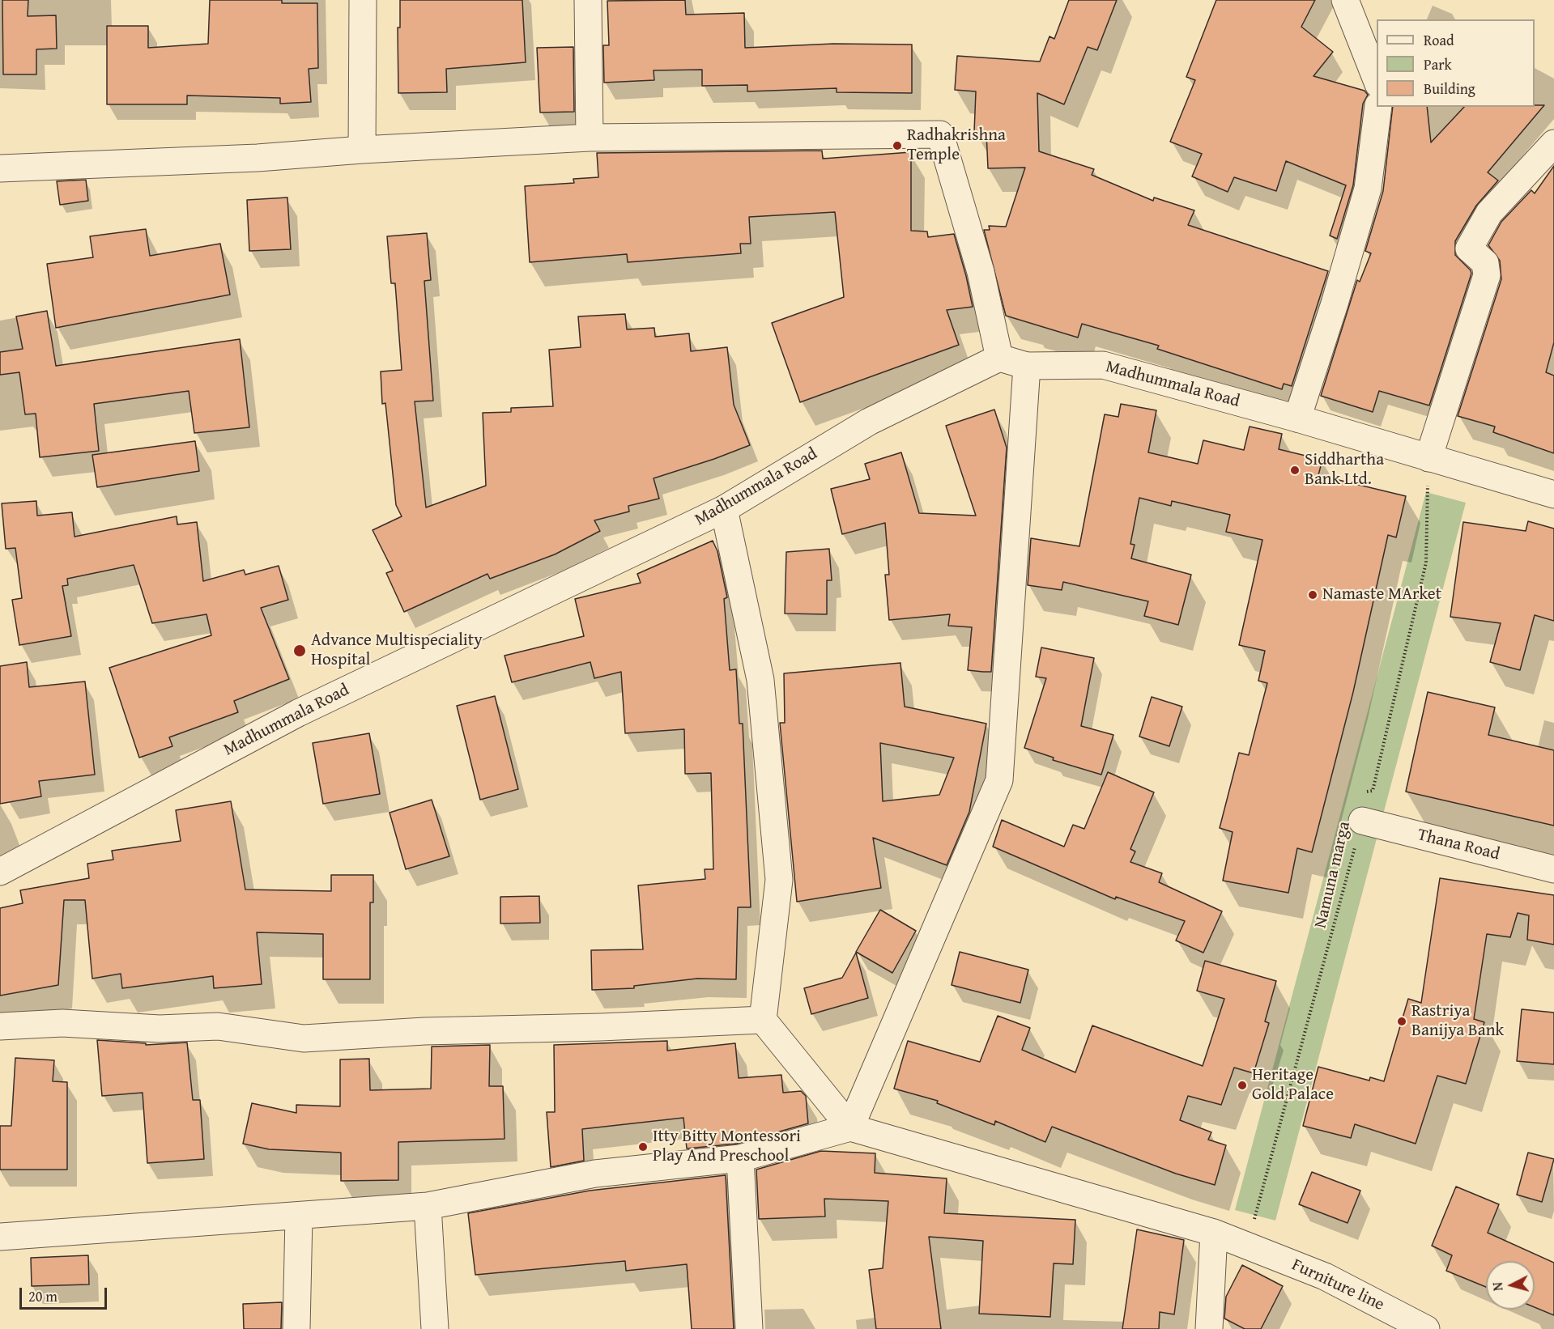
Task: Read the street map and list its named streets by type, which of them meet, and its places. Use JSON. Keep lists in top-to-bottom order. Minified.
{"streets":{"street":["Madhummala Road","Thana Road","Furniture line"],"path":["Namuna marga"]},"crossings":[["Madhummala Road","Namuna marga"],["Thana Road","Namuna marga"],["Namuna marga","Furniture line"]],"places":["Radhakrishna Temple","Siddhartha Bank Ltd.","Namaste MArket","Advance Multispeciality Hospital","Rastriya Banijya Bank","Heritage Gold Palace","Itty Bitty Montessori Play And Preschool"],"legend":["Road","Park","Building"],"scale_bar":"20 m","north":"left"}
